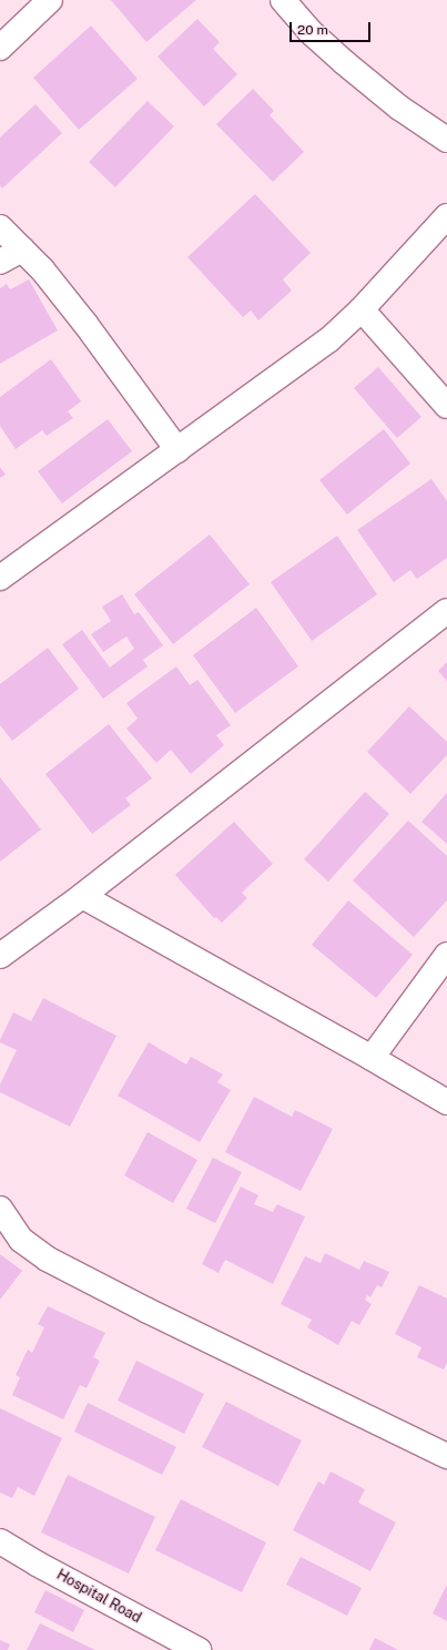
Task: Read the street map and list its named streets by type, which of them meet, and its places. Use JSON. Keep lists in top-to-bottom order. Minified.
{"streets":{"street":["Hospital Road"]},"scale_bar":"20 m"}
